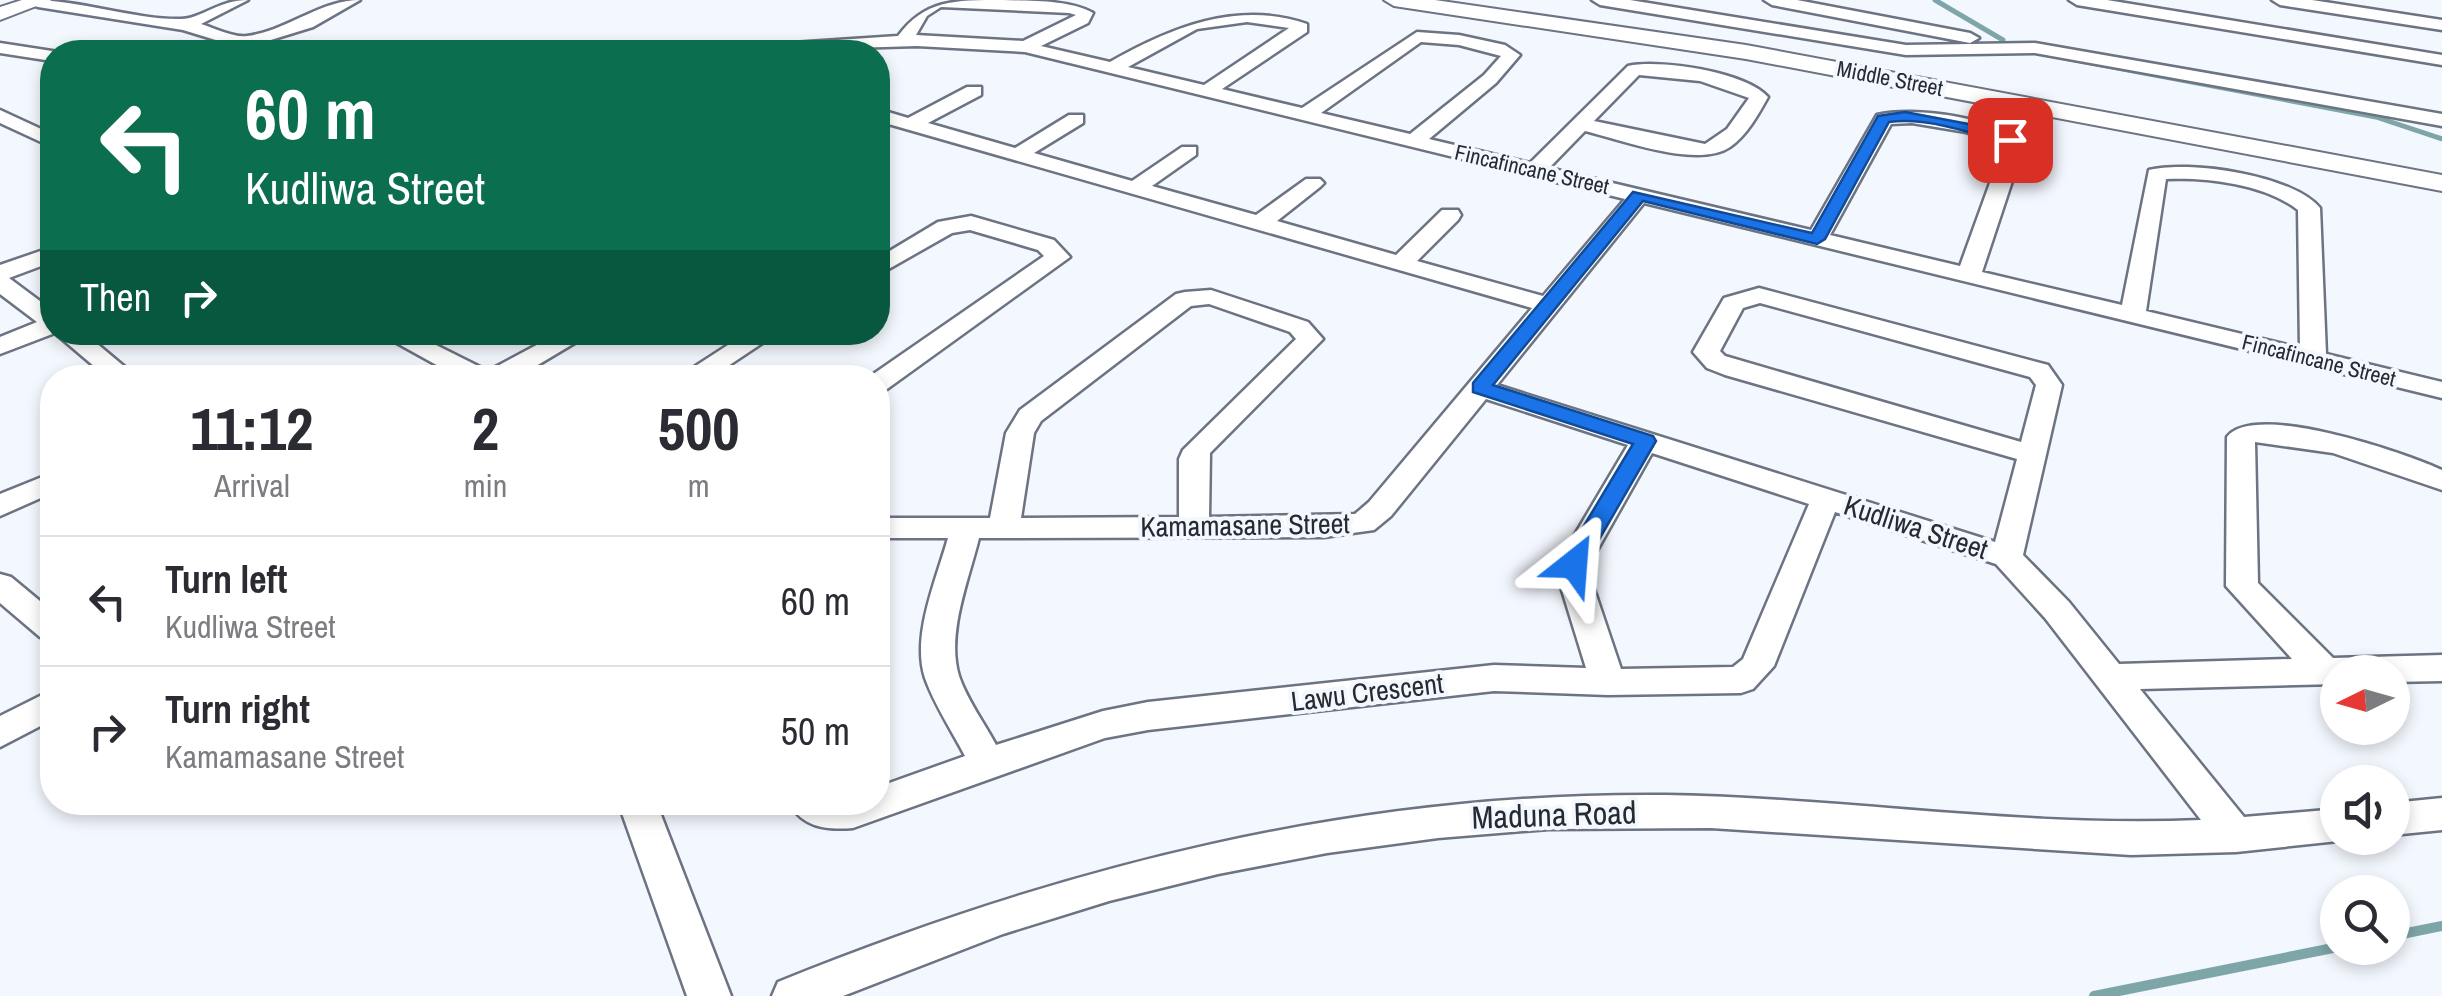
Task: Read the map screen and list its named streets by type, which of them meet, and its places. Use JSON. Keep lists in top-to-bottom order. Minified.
{"streets":{"main road":["Middle Street"],"street":["Fincafincane Street","Kamamasane Street","Kudliwa Street","Lawu Crescent","Maduna Road"]},"crossings":[["Fincafincane Street","Kamamasane Street"],["Kamamasane Street","Kudliwa Street"],["Kudliwa Street","Lawu Crescent"],["Kudliwa Street","Maduna Road"]],"north":"left","page":{"turn":["60 m","Kudliwa Street"],"then":"Then","eta":["11:12","Arrival","2","min","500","m"],"list":[{"name":"Turn left","note":"Kudliwa Street","value":"60 m"},{"name":"Turn right","note":"Kamamasane Street","value":"50 m"}]}}
